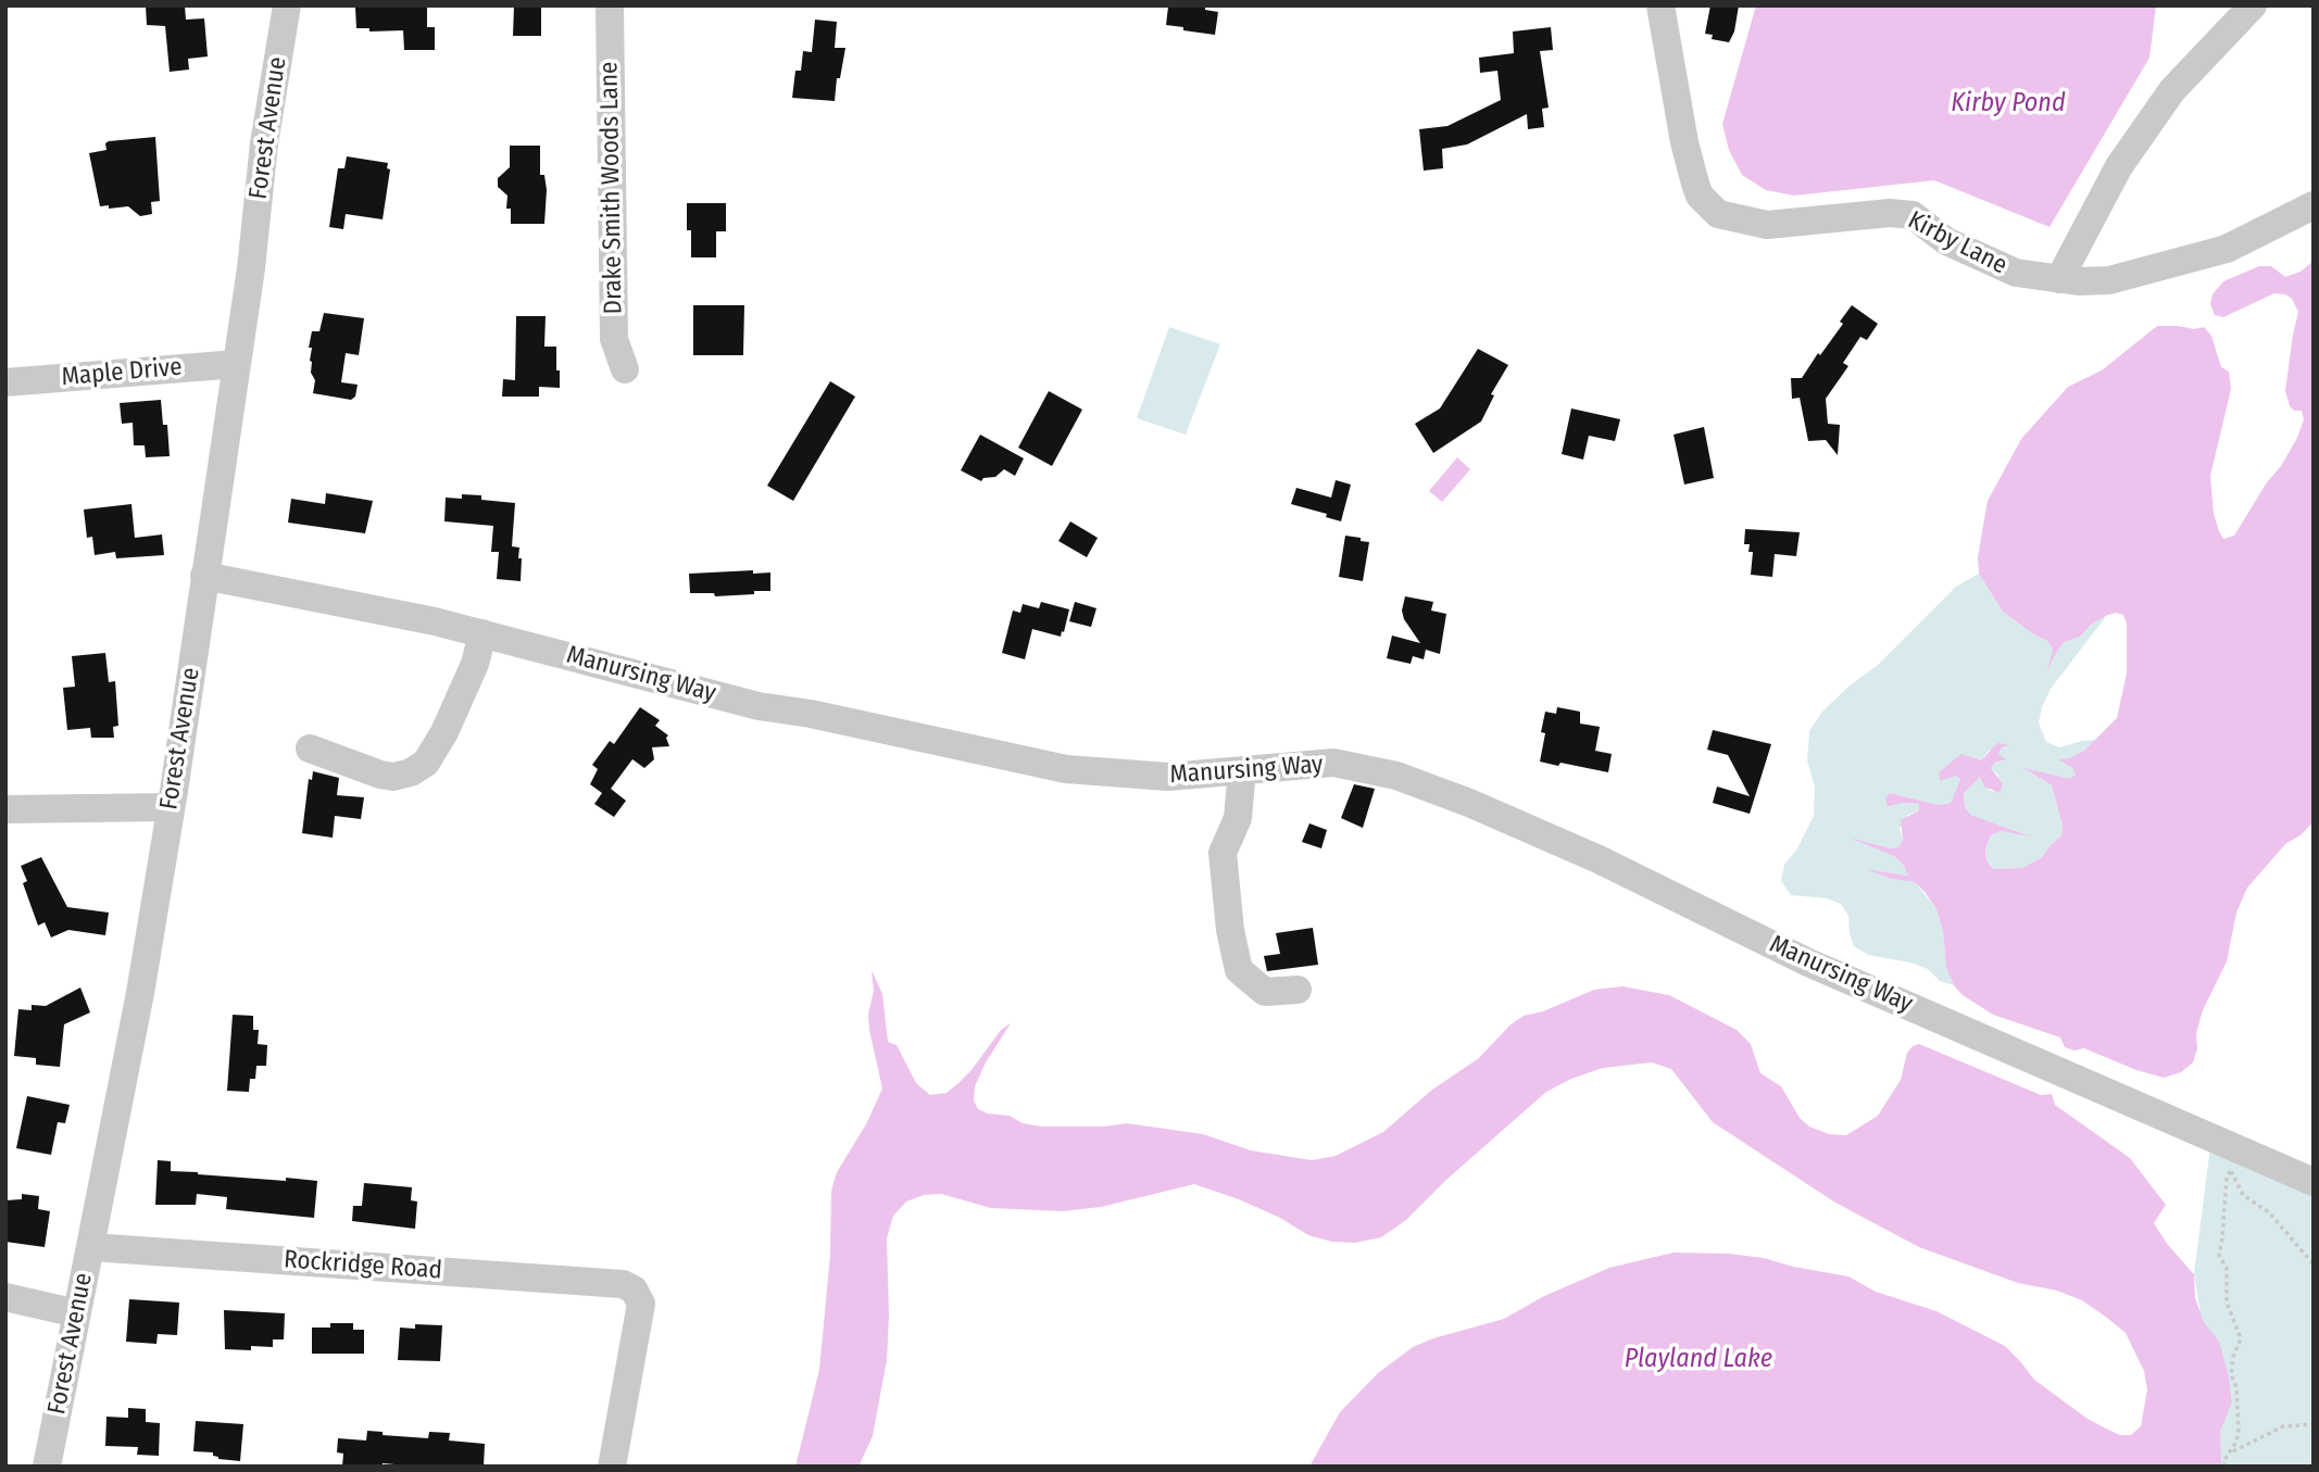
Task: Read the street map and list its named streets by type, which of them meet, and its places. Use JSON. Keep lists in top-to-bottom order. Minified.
{"streets":{"street":["Forest Avenue","Drake Smith Woods Lane","Kirby Lane","Maple Drive","Manursing Way","Rockridge Road"]},"crossings":[["Forest Avenue","Maple Drive"],["Forest Avenue","Manursing Way"],["Forest Avenue","Rockridge Road"]],"water":["Kirby Pond","Playland Lake"]}
